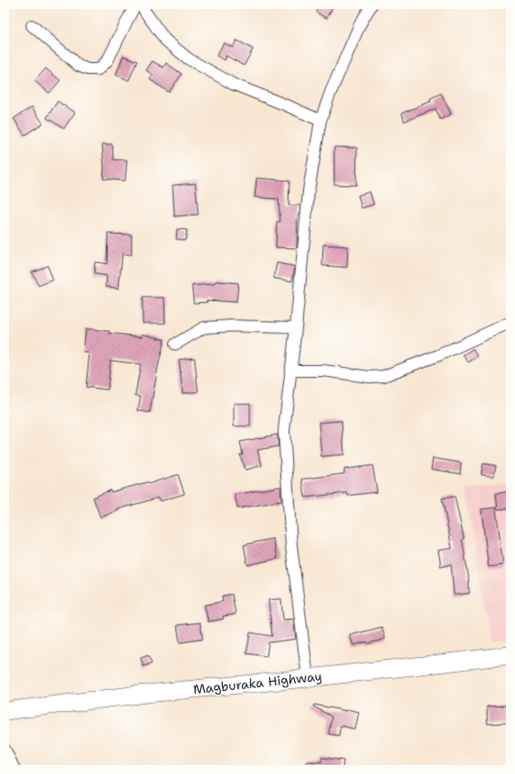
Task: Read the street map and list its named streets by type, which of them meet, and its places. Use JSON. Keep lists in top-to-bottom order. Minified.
{"streets":{"main road":["Magburaka Highway"]}}
